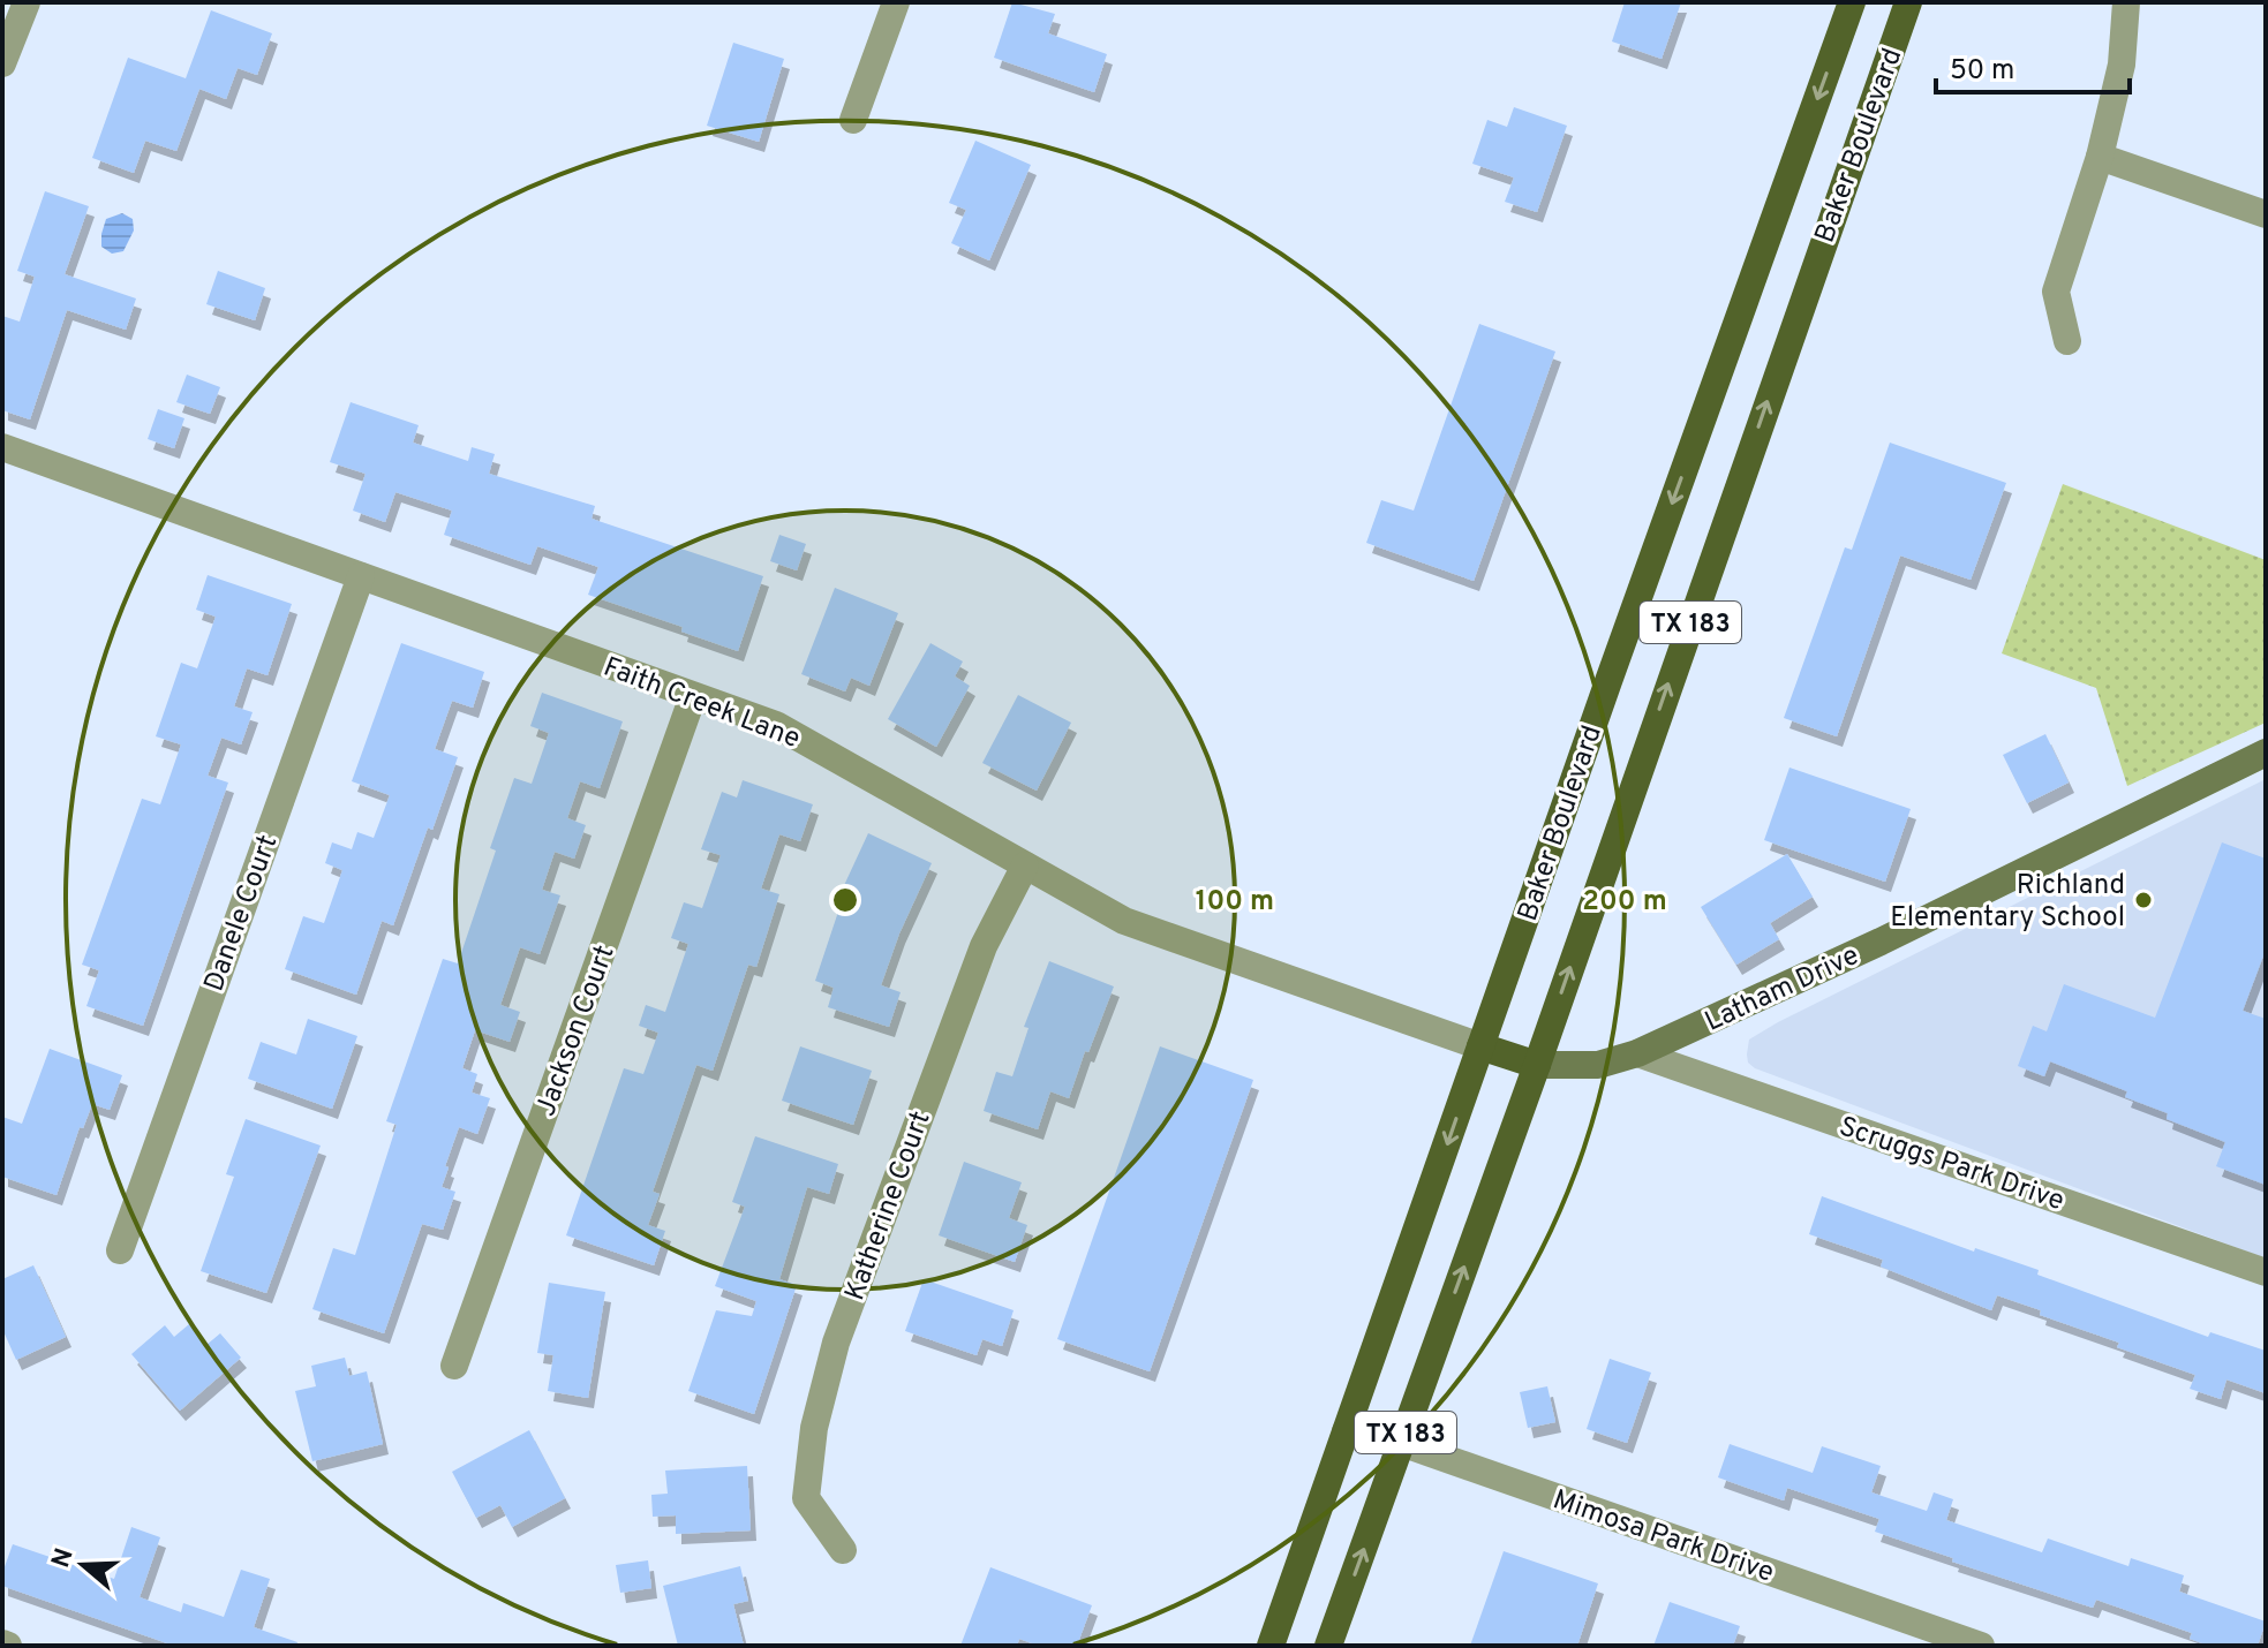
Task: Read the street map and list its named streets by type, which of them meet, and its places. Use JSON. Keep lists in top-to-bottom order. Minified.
{"streets":{"main road":["Baker Boulevard","TX 183"],"street":["Faith Creek Lane","Danele Court","Latham Drive","Jackson Court","Scruggs Park Drive","Katherine Court","Mimosa Park Drive"]},"crossings":[["Baker Boulevard","Faith Creek Lane"],["Baker Boulevard","Latham Drive"],["Baker Boulevard","Mimosa Park Drive"],["Faith Creek Lane","Danele Court"],["Faith Creek Lane","Jackson Court"],["Faith Creek Lane","Katherine Court"],["Latham Drive","Scruggs Park Drive"]],"places":["Richland Elementary School"],"scale_bar":"50 m","north":"left","rings":["100 m","200 m"]}
